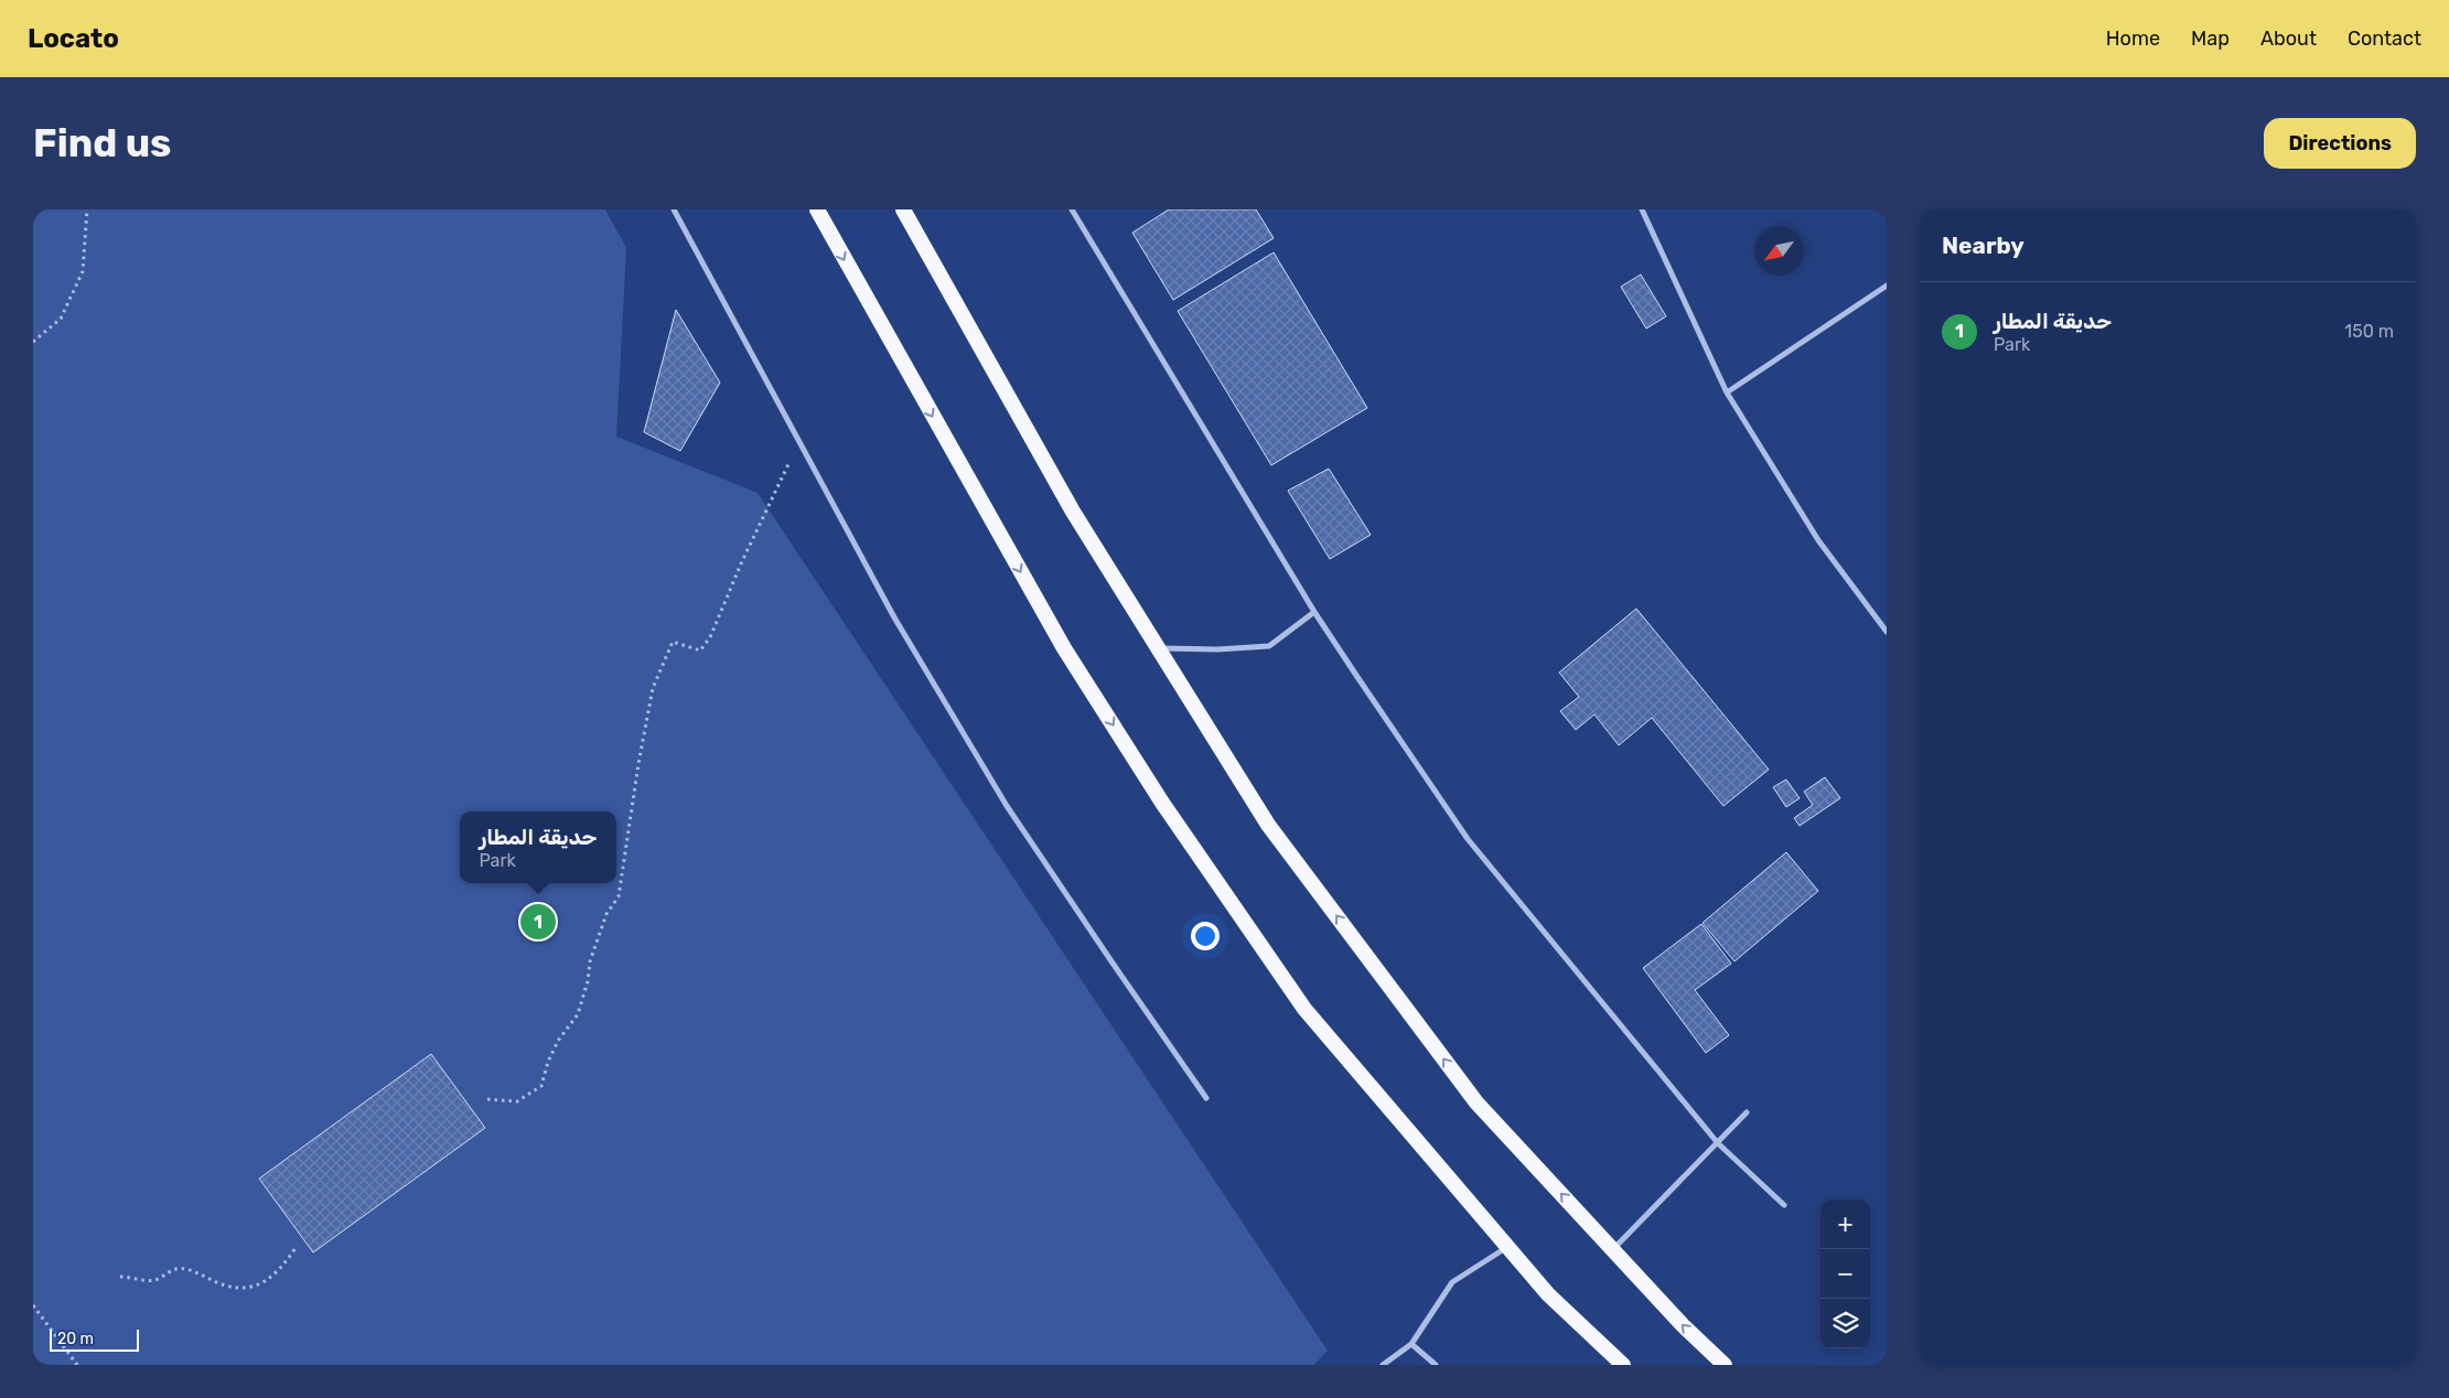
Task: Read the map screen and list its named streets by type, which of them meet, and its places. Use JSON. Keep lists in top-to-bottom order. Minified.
{"scale_bar":"20 m","north":"bottom left","page":{"header":"Locato","nav":["Home","Map","About","Contact"],"buttons":"Directions","title":"Find us","heading":"Nearby","list":[{"mark":"1","name":"حديقة المطار","note":"Park","value":"150 m"}],"popup":["حديقة المطار","Park"],"pins":"1","map_buttons":["+","−"],"scale":"20 m"}}
